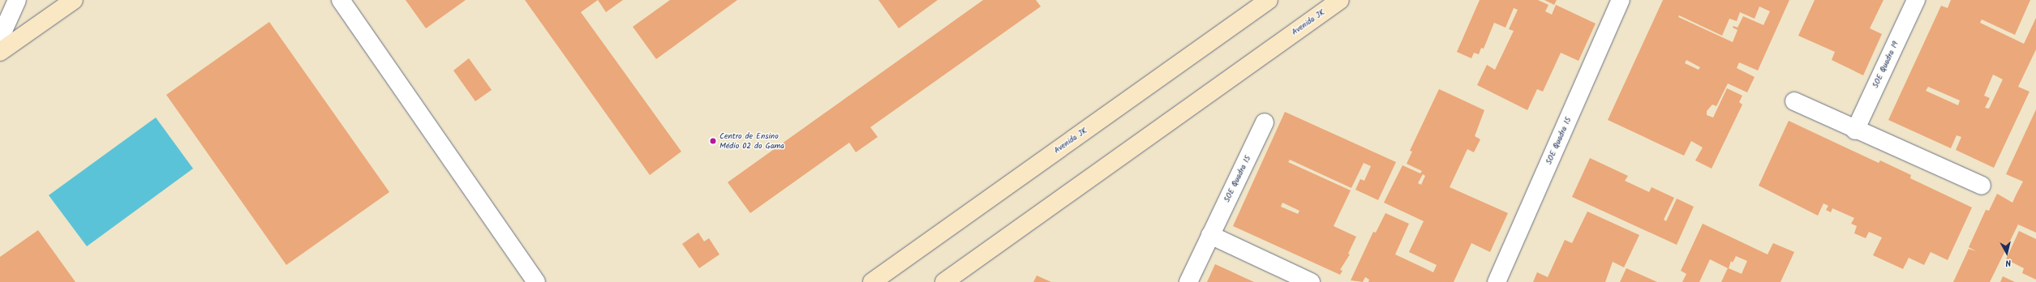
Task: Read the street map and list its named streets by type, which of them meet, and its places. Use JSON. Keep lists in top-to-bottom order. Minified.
{"streets":{"main road":["Avenida JK"],"street":["SOE Quadra 19","SOE Quadra 15"]},"places":["Centro de Ensino Médio 02 do Gama"],"north":"bottom"}
